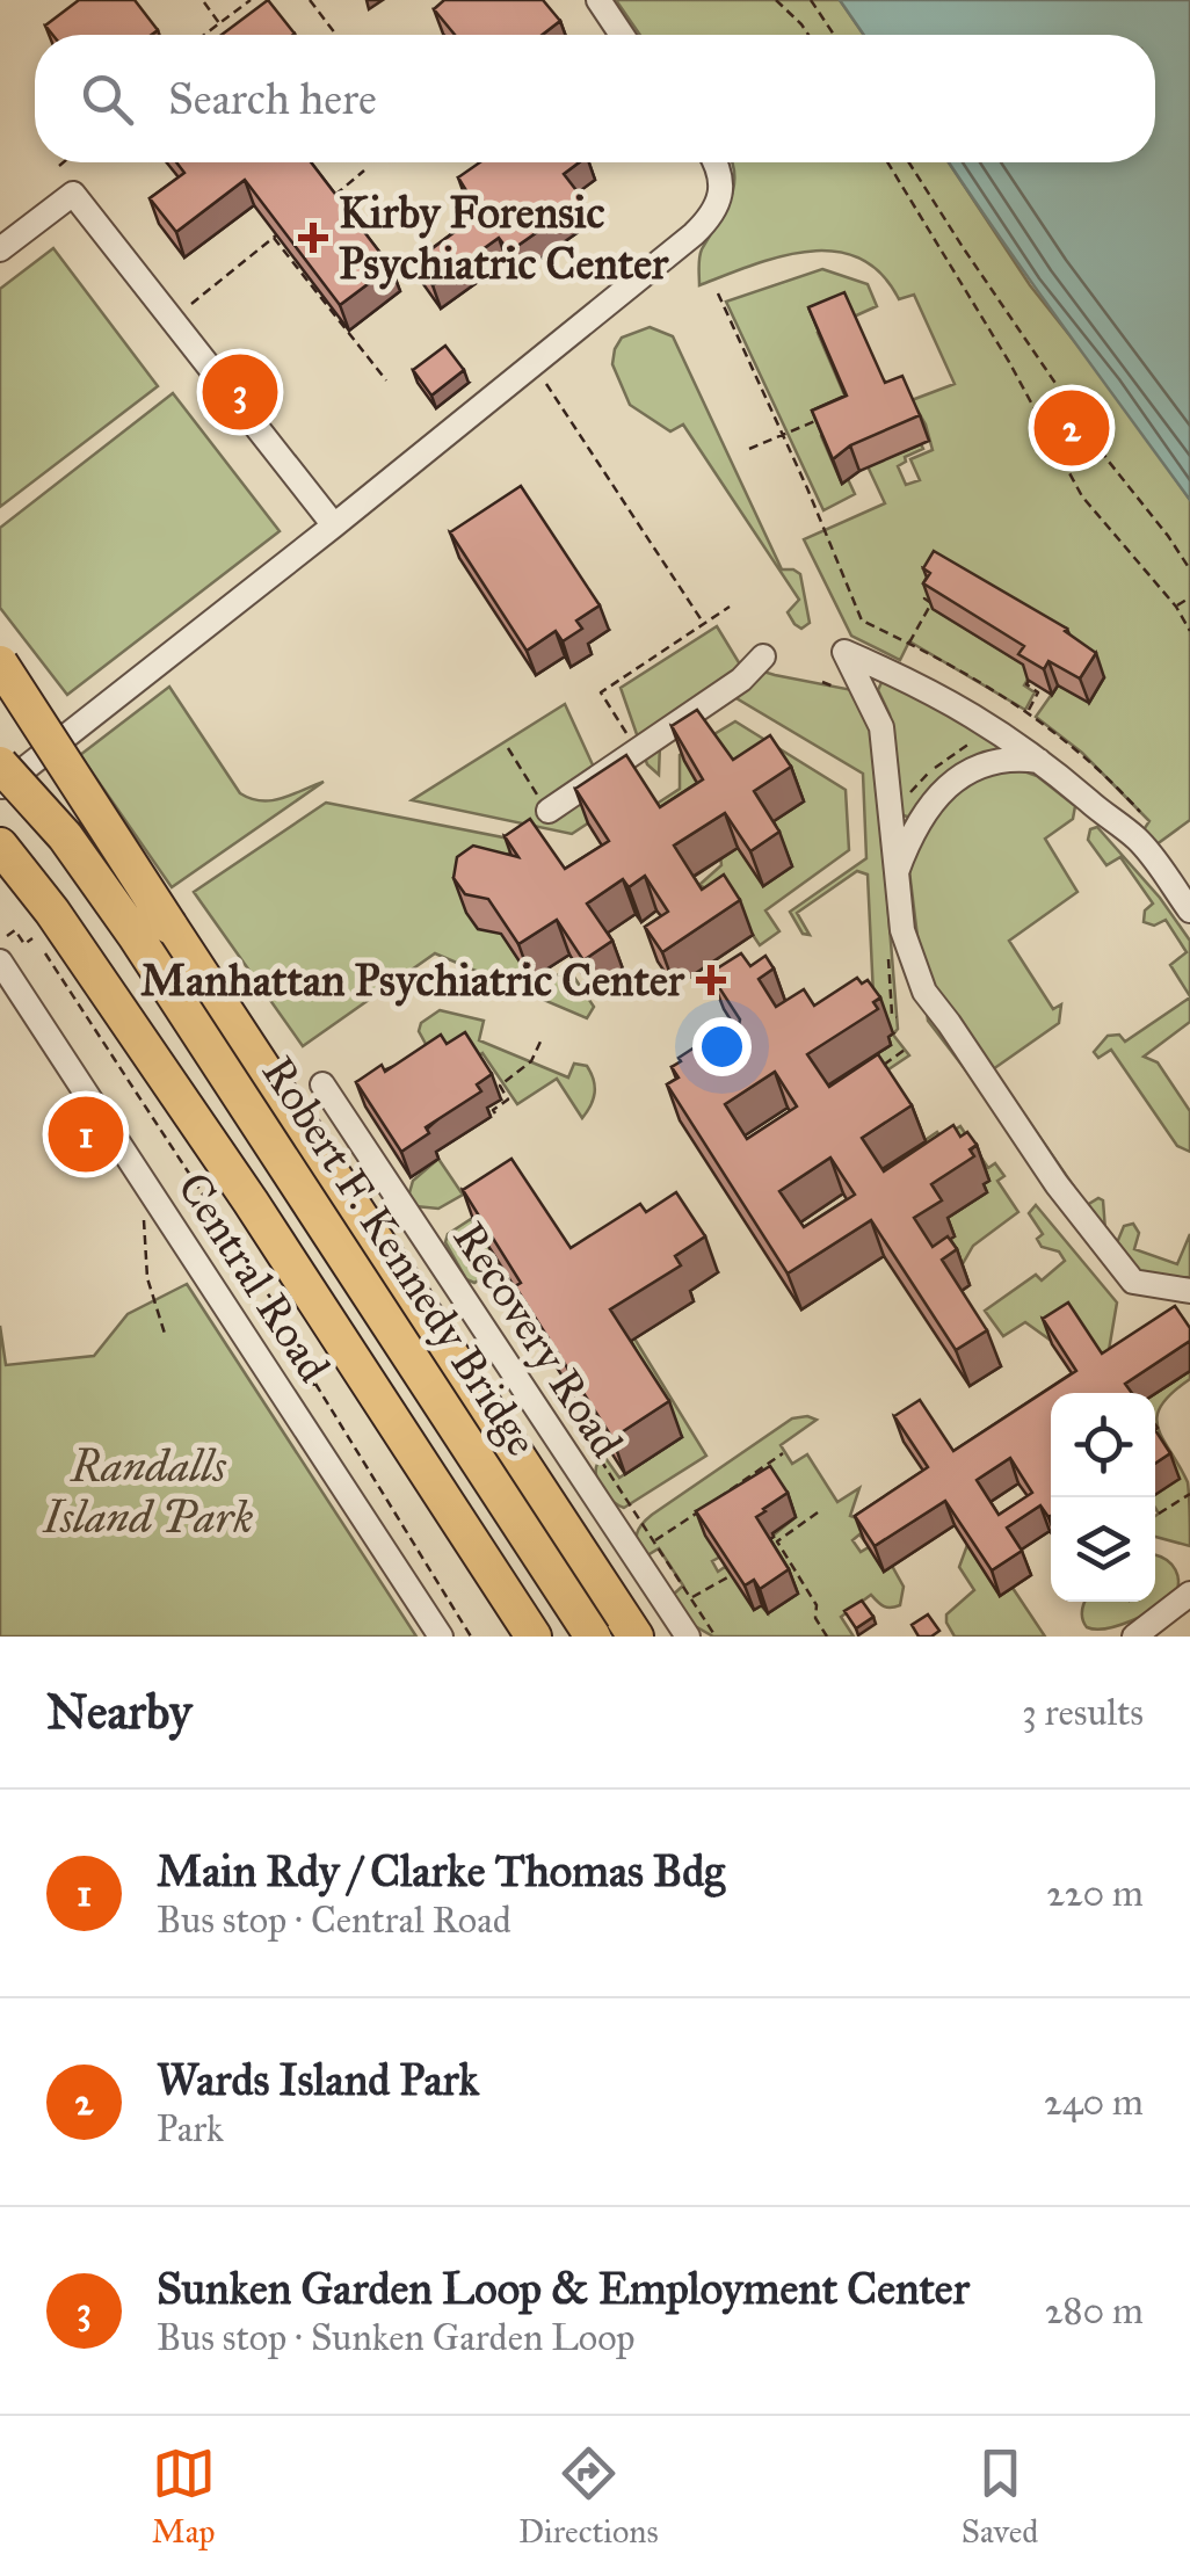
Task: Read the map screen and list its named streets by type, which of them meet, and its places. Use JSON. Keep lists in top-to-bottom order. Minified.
{"streets":{"highway":["Robert F. Kennedy Bridge"],"street":["Central Road","Recovery Road"]},"parks":["Randalls Island Park"],"places":{"health":["Kirby Forensic Psychiatric Center","Manhattan Psychiatric Center"]},"page":{"search":"Search here","pins":["3","2","1"],"heading":["Nearby","3 results"],"list":[{"mark":"1","name":"Main Rdy / Clarke Thomas Bdg","note":"Bus stop · Central Road","value":"220 m"},{"mark":"2","name":"Wards Island Park","note":"Park","value":"240 m"},{"mark":"3","name":"Sunken Garden Loop & Employment Center","note":"Bus stop · Sunken Garden Loop","value":"280 m"}],"nav":["Map","Directions","Saved"]}}
